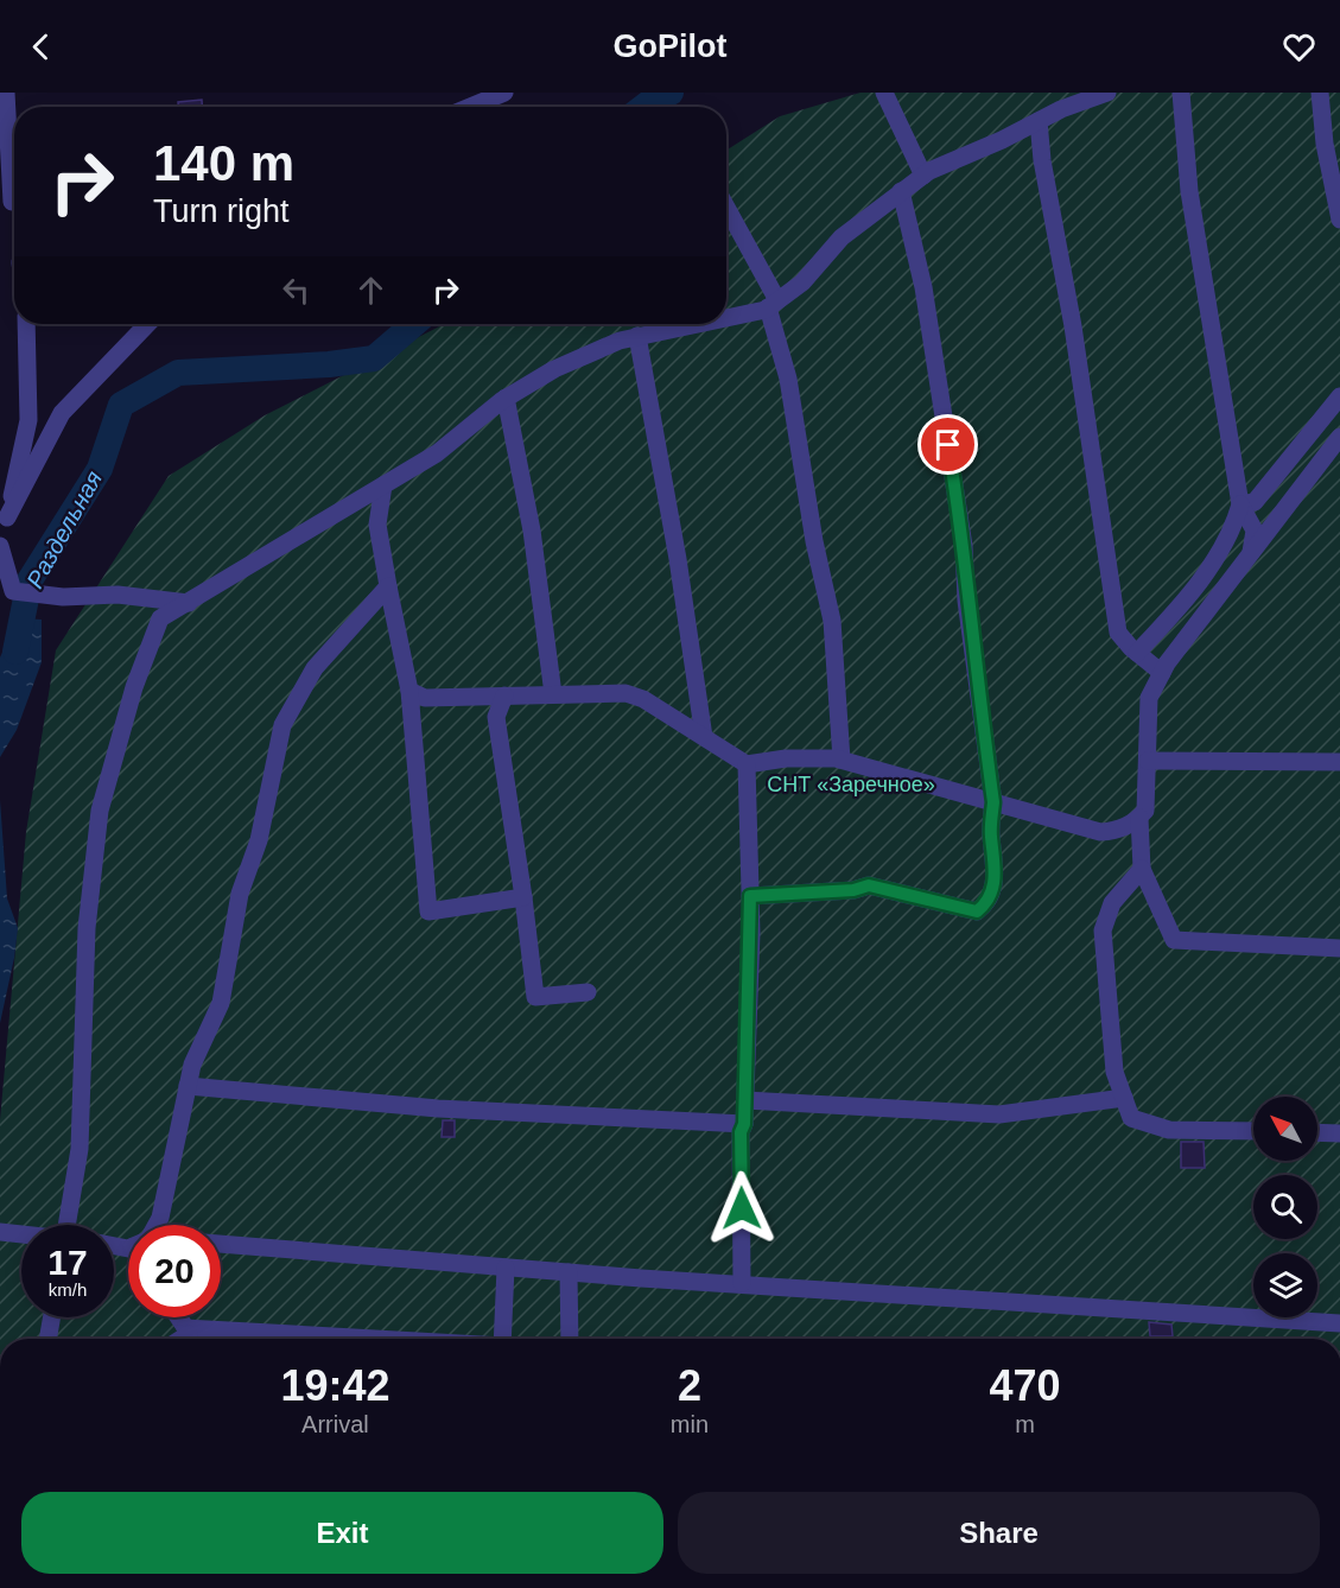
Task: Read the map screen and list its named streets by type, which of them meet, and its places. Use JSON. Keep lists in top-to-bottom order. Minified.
{"water":["Раздельная"],"parks":["СНТ «Заречное»"],"north":"top left","page":{"header":"GoPilot","turn":["140 m","Turn right"],"speed":"17 km/h","limit":"20","eta":["19:42","Arrival","2","min","470","m"],"buttons":["Exit","Share"]}}
